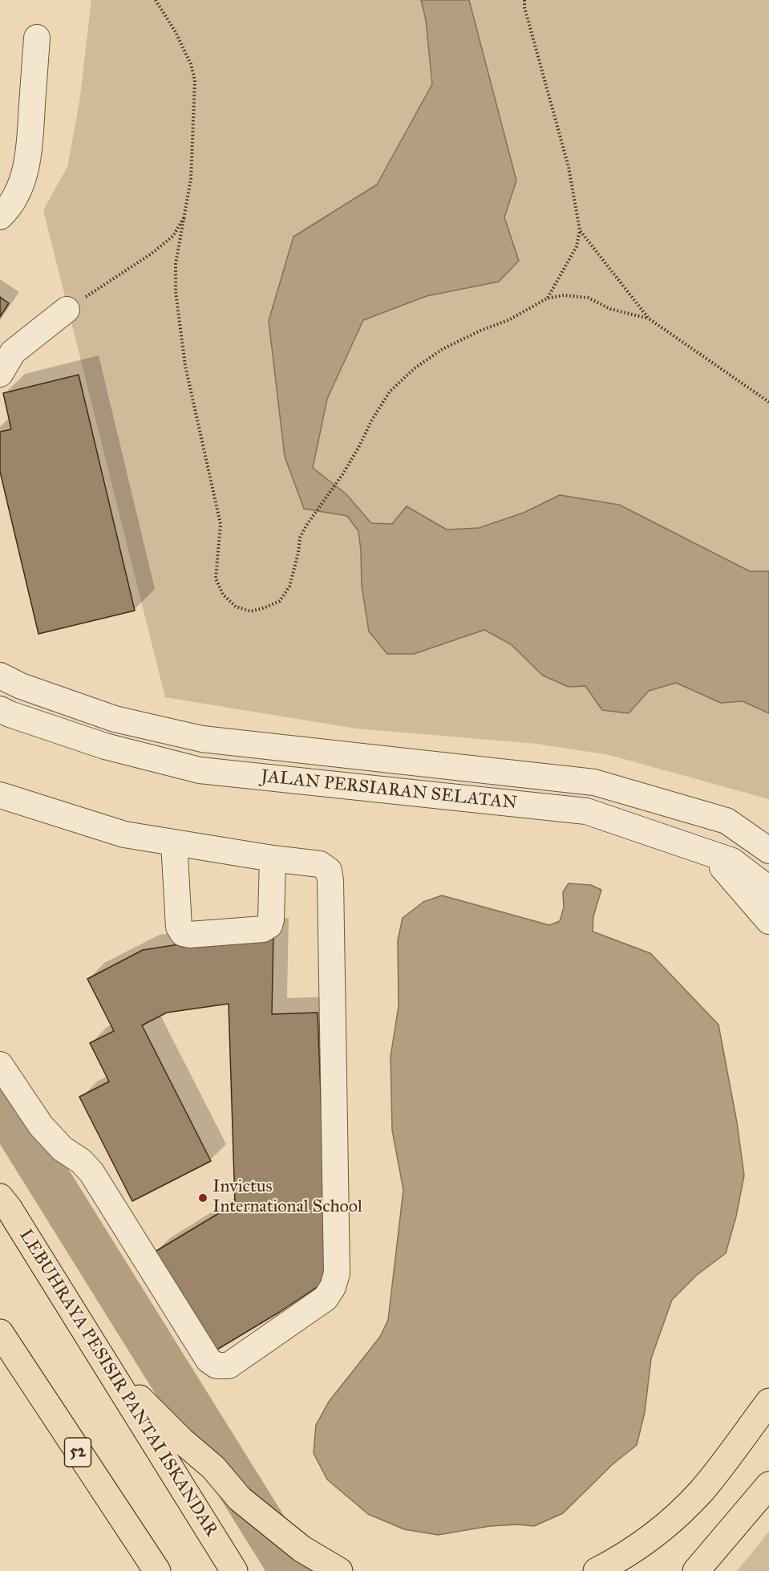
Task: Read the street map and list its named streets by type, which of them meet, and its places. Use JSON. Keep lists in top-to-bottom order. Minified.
{"streets":{"highway":["LEBUHRAYA PESISIR PANTAI ISKANDAR","52"],"street":["JALAN PERSIARAN SELATAN"]},"places":["Invictus International School"]}
